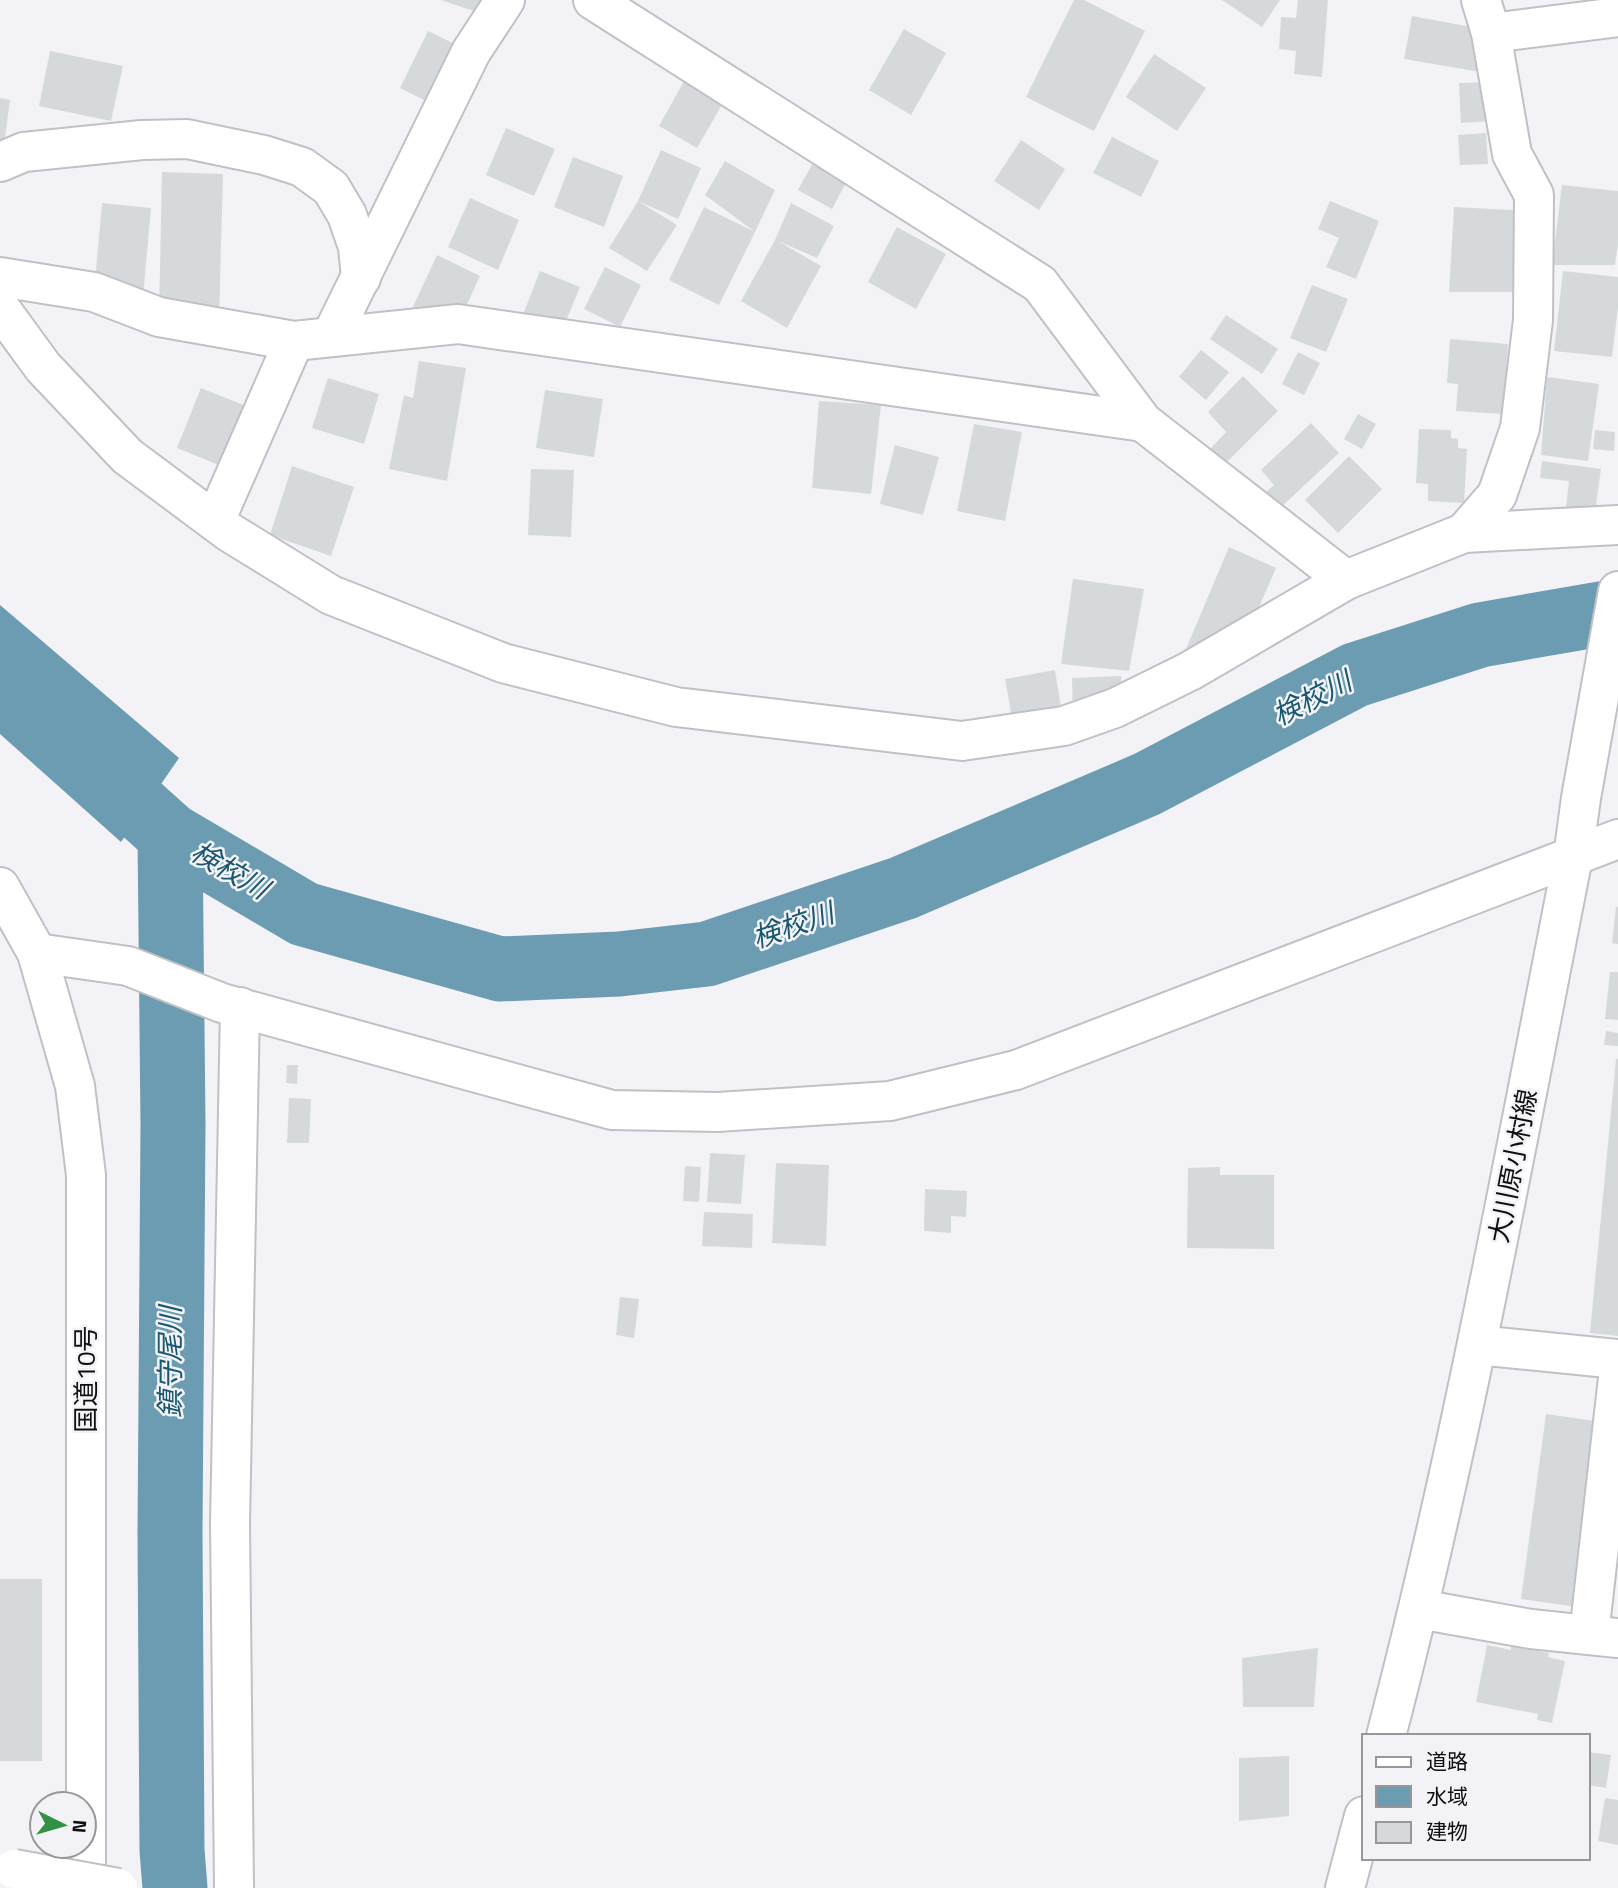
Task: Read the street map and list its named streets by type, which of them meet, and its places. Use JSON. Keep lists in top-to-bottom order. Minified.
{"streets":{"main road":["大川原小村線","国道10号"]},"water":["検校川","鎮守尾川"],"legend":["道路","水域","建物"],"north":"right"}
